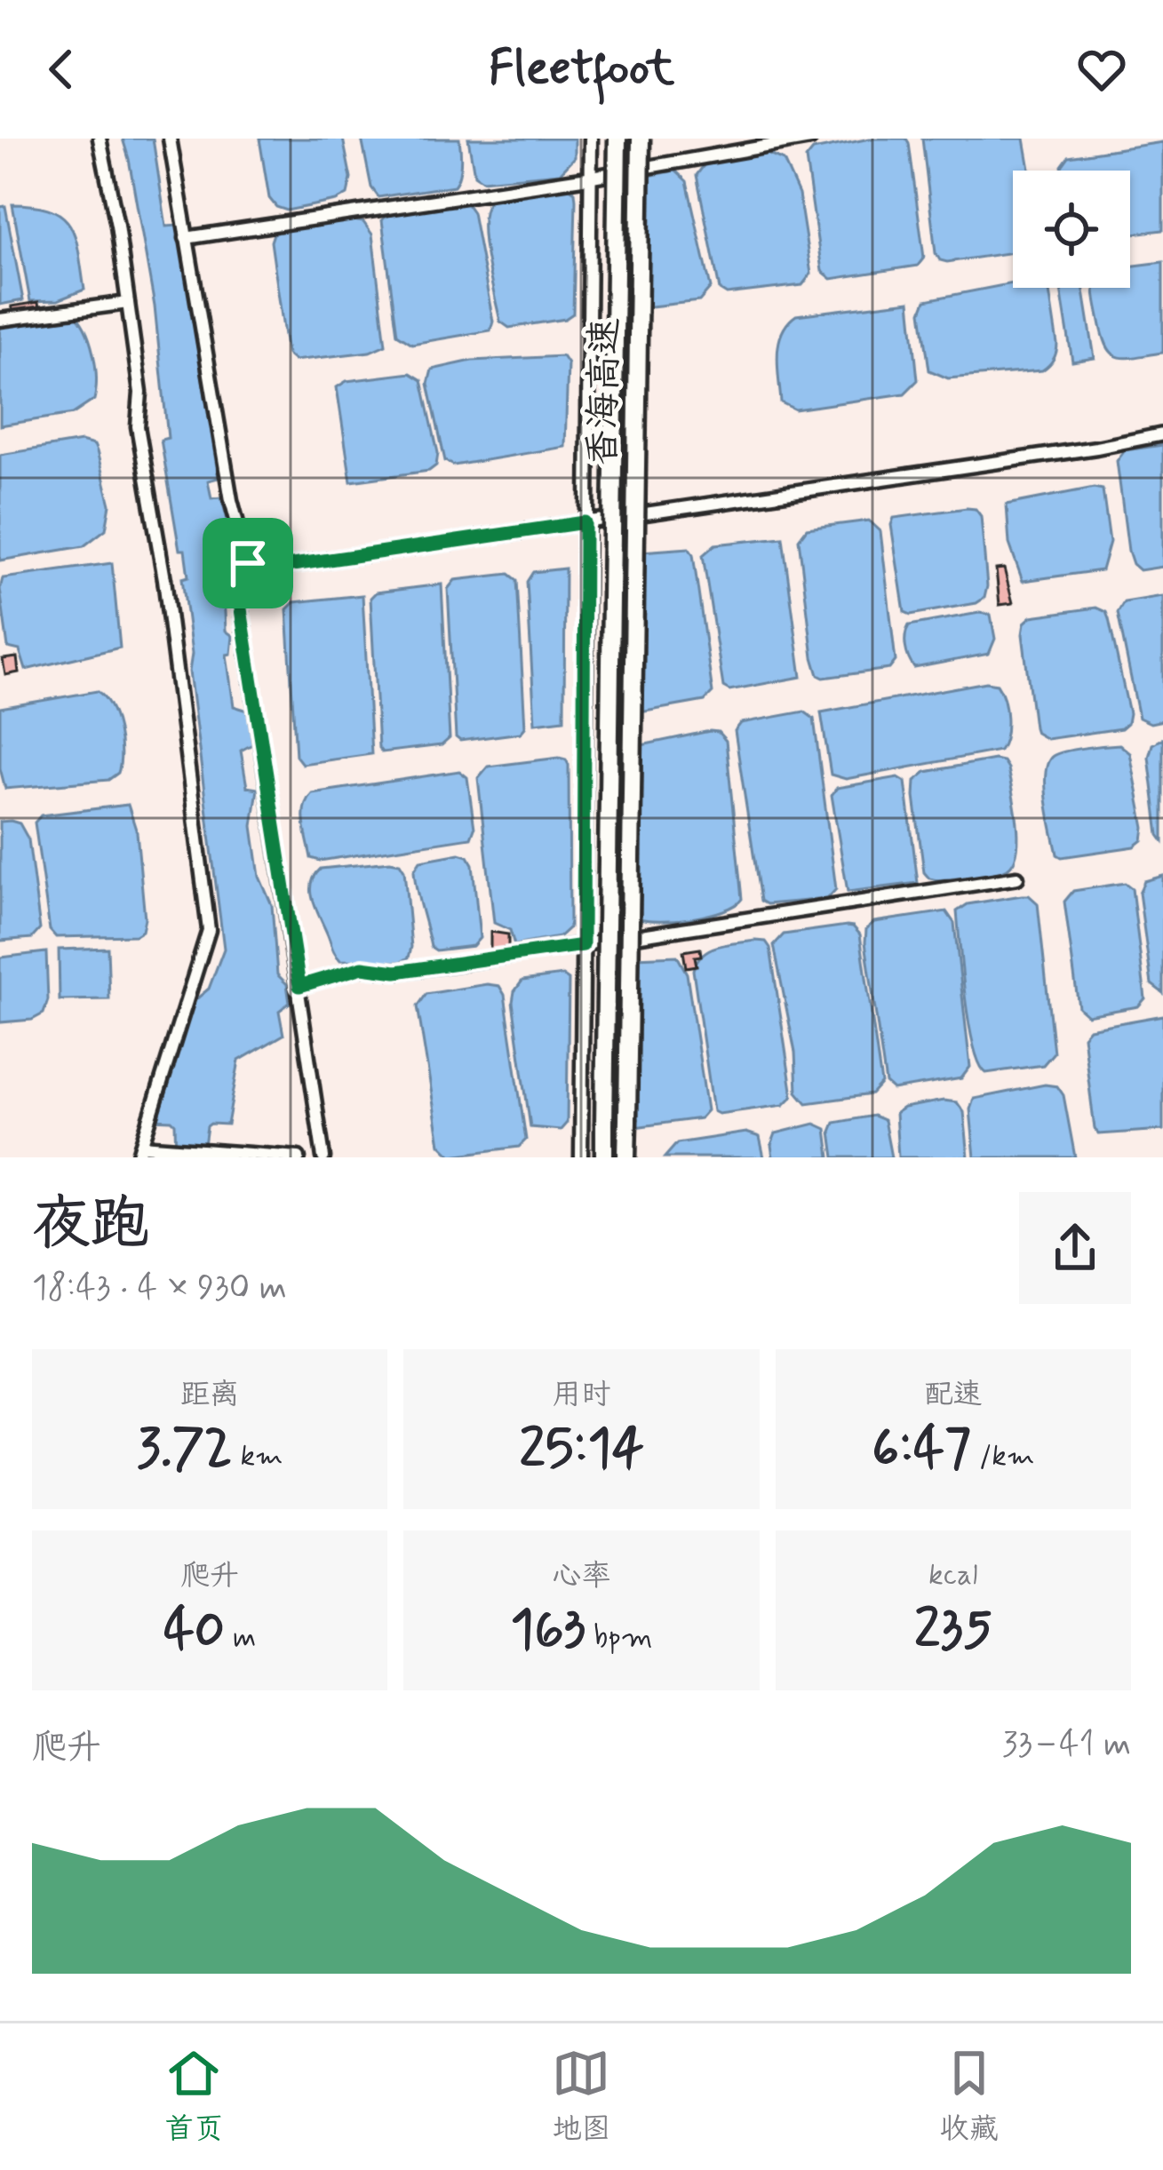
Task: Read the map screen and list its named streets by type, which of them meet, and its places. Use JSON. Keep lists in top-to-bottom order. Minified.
{"streets":{"highway":["香海高速"]},"page":{"header":"Fleetfoot","heading":["夜跑","18:43 · 4 × 930 m"],"stats":[["距离","3.72 km"],["用时","25:14"],["配速","6:47 /km"],["爬升","40 m"],["心率","163 bpm"],["kcal","235"]],"chart":["爬升","33–41 m"],"tabs":["首页","地图","收藏"]}}
